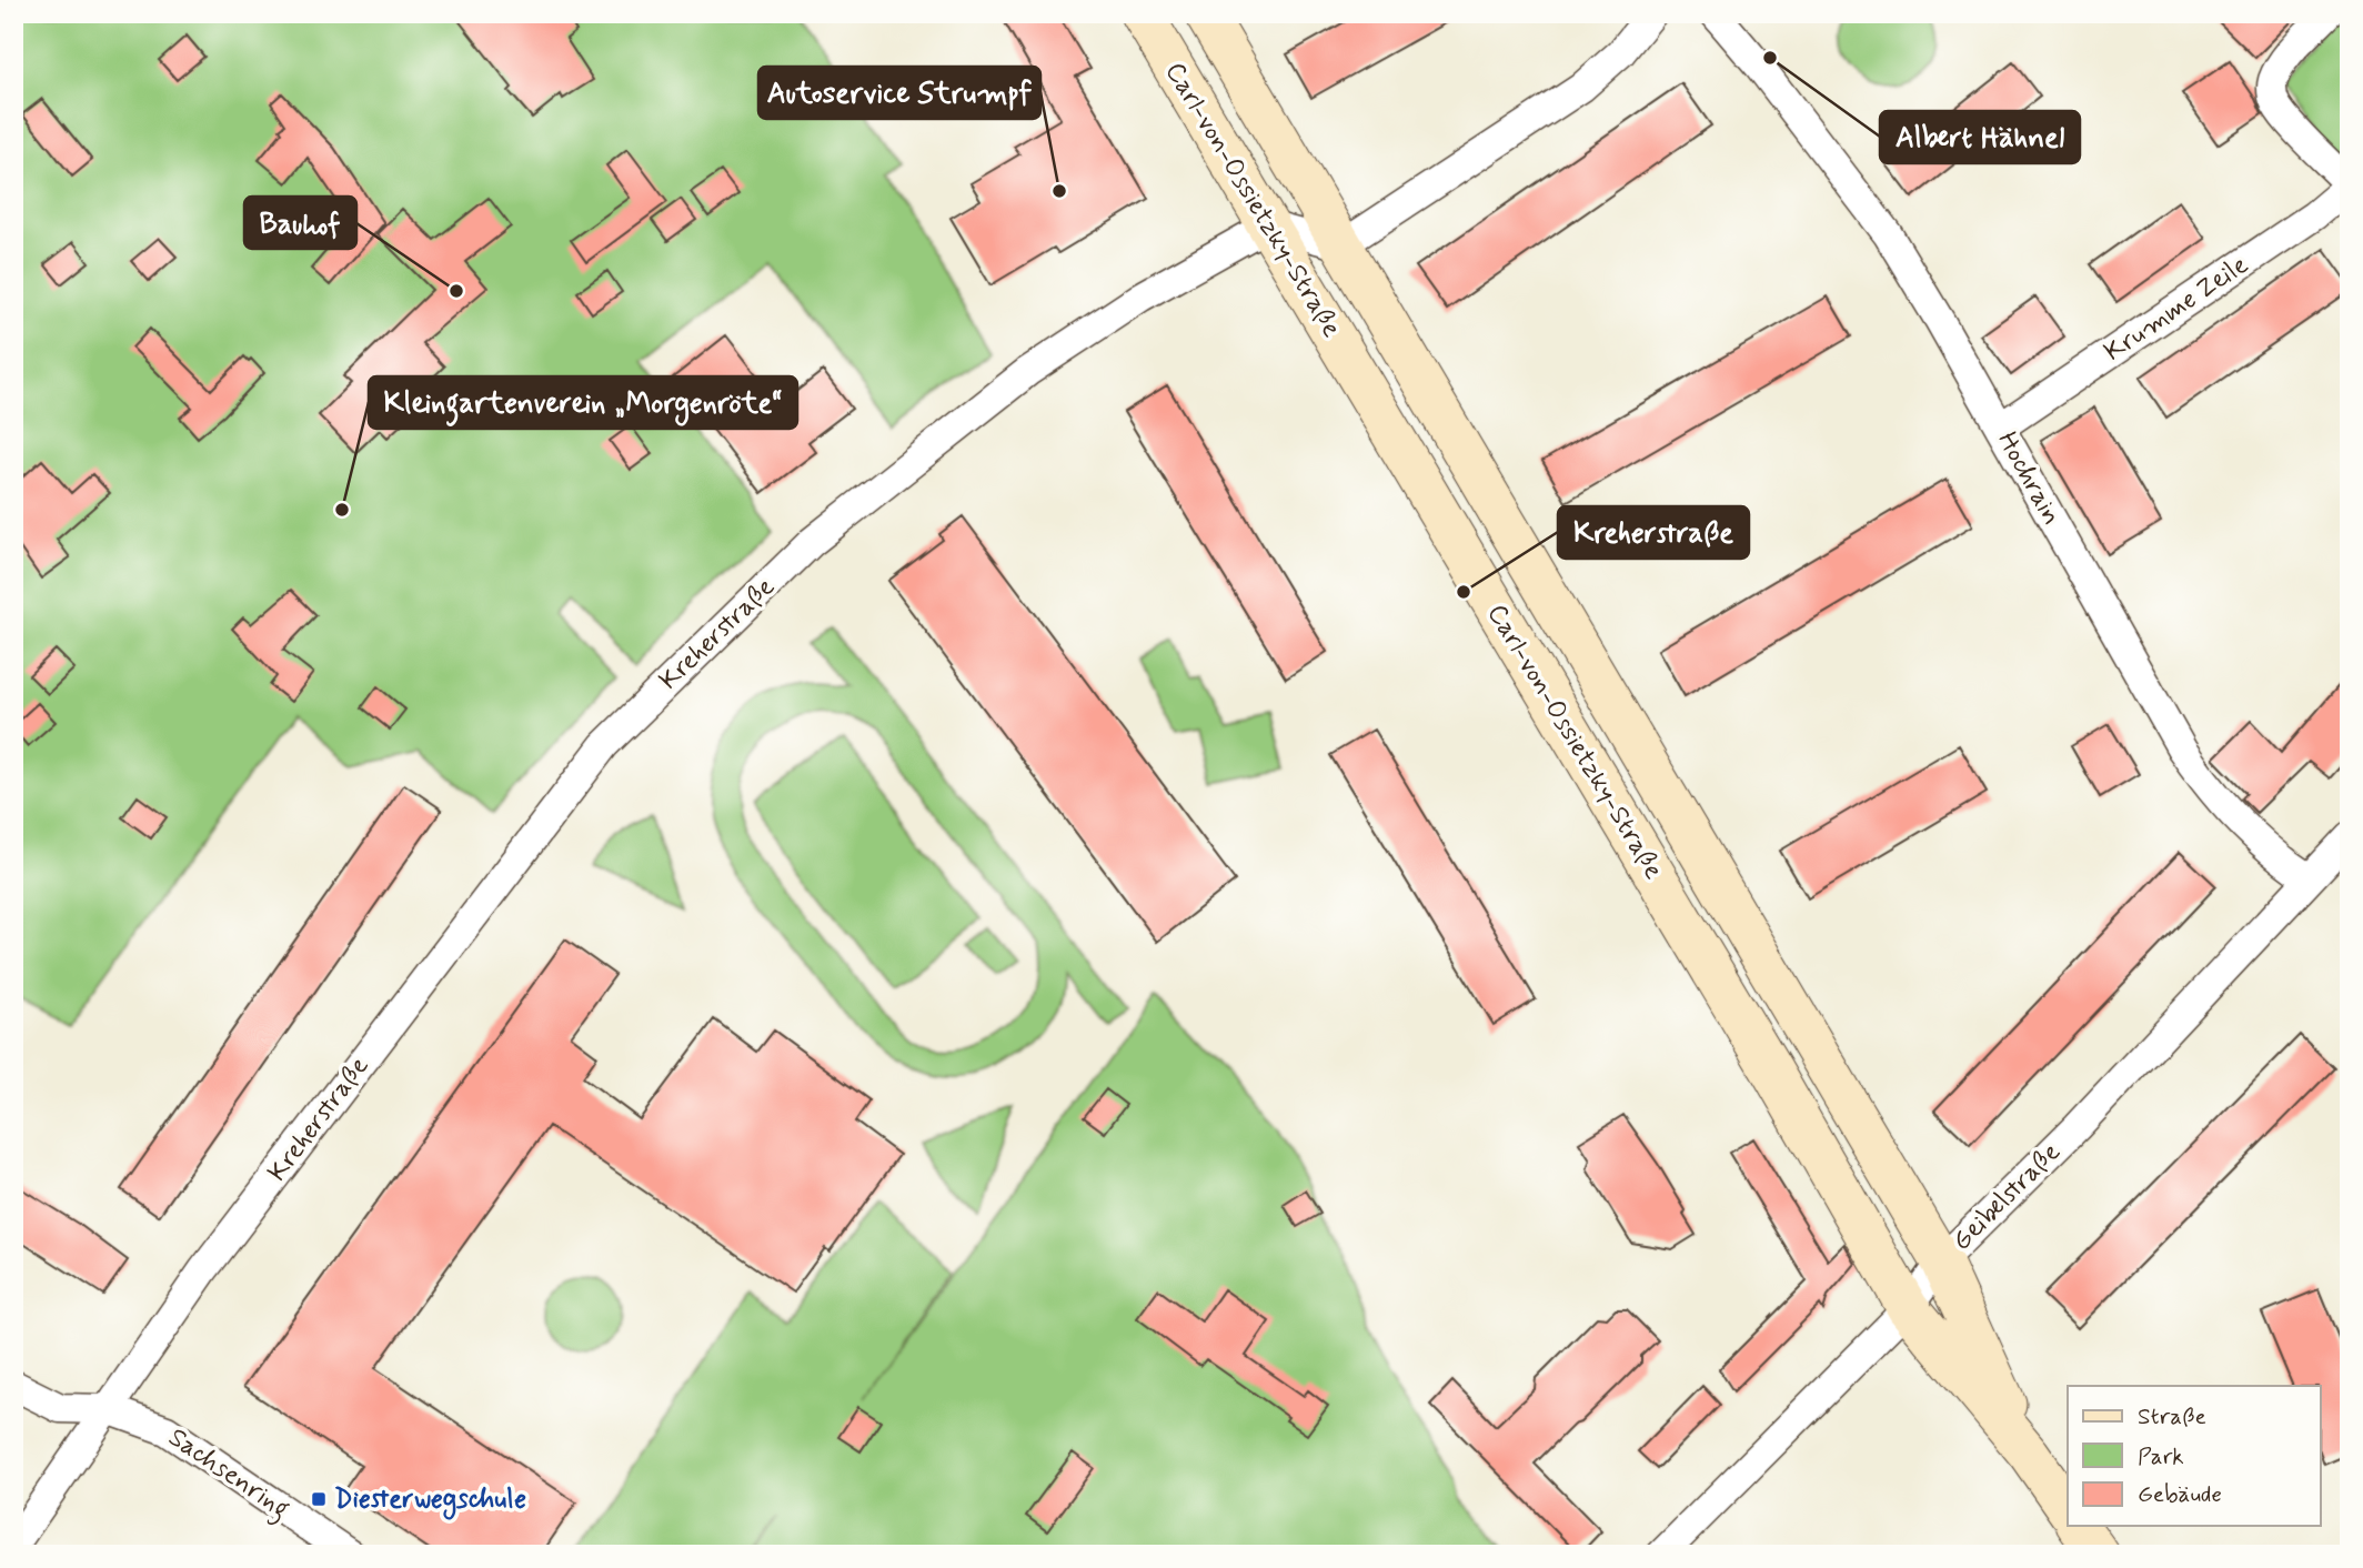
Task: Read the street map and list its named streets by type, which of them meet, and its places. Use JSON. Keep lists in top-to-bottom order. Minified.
{"streets":{"street":["Carl-von-Ossietzky-Straße","Krumme Zeile","Hochrain","Kreherstraße","Geibelstraße","Sachsenring"]},"crossings":[["Carl-von-Ossietzky-Straße","Kreherstraße"],["Carl-von-Ossietzky-Straße","Geibelstraße"],["Krumme Zeile","Hochrain"],["Hochrain","Geibelstraße"],["Kreherstraße","Sachsenring"]],"places":{"other":["Albert Hähnel","Autoservice Strumpf","Bauhof","Kleingartenverein „Morgenröte“","Kreherstraße"],"transit":["Diesterwegschule"]},"legend":["Straße","Park","Gebäude"]}
